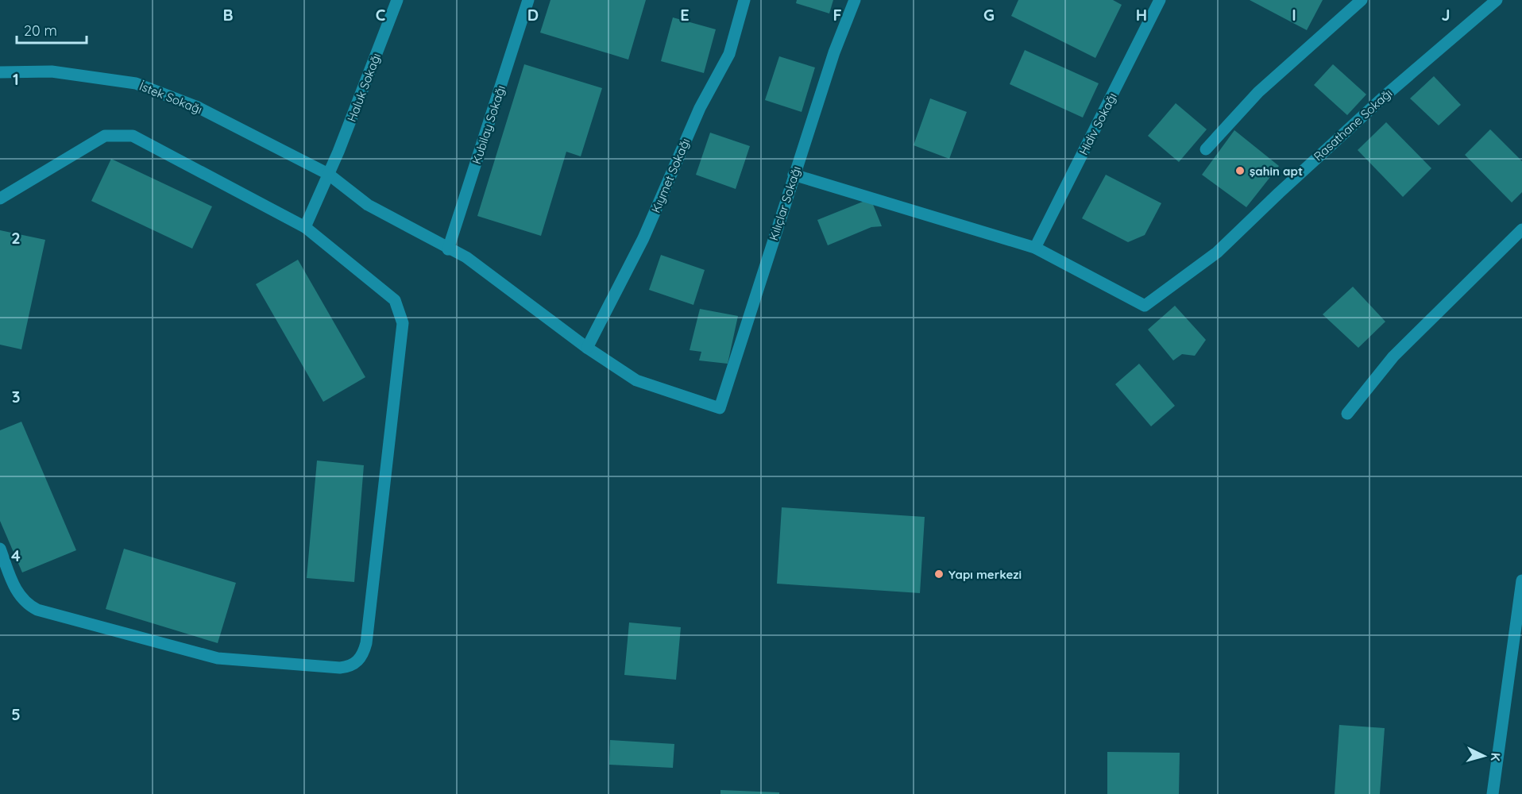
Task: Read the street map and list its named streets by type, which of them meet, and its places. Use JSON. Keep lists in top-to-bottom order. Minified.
{"streets":{"street":["Haluk Sokağı","İstek Sokağı","Hidiv Sokağı","Kubilay Sokağı","Rasathane Sokağı","Kıymet Sokağı","Kılıçlar Sokağı"]},"crossings":[["Haluk Sokağı","İstek Sokağı"],["İstek Sokağı","Kubilay Sokağı"],["İstek Sokağı","Kıymet Sokağı"],["İstek Sokağı","Kılıçlar Sokağı"],["Hidiv Sokağı","Rasathane Sokağı"]],"places":["şahin apt","Yapı merkezi"],"scale_bar":"20 m","north":"right","grid":{"columns":["B","C","D","E","F","G","H","I","J"],"rows":["1","2","3","4","5"]}}
